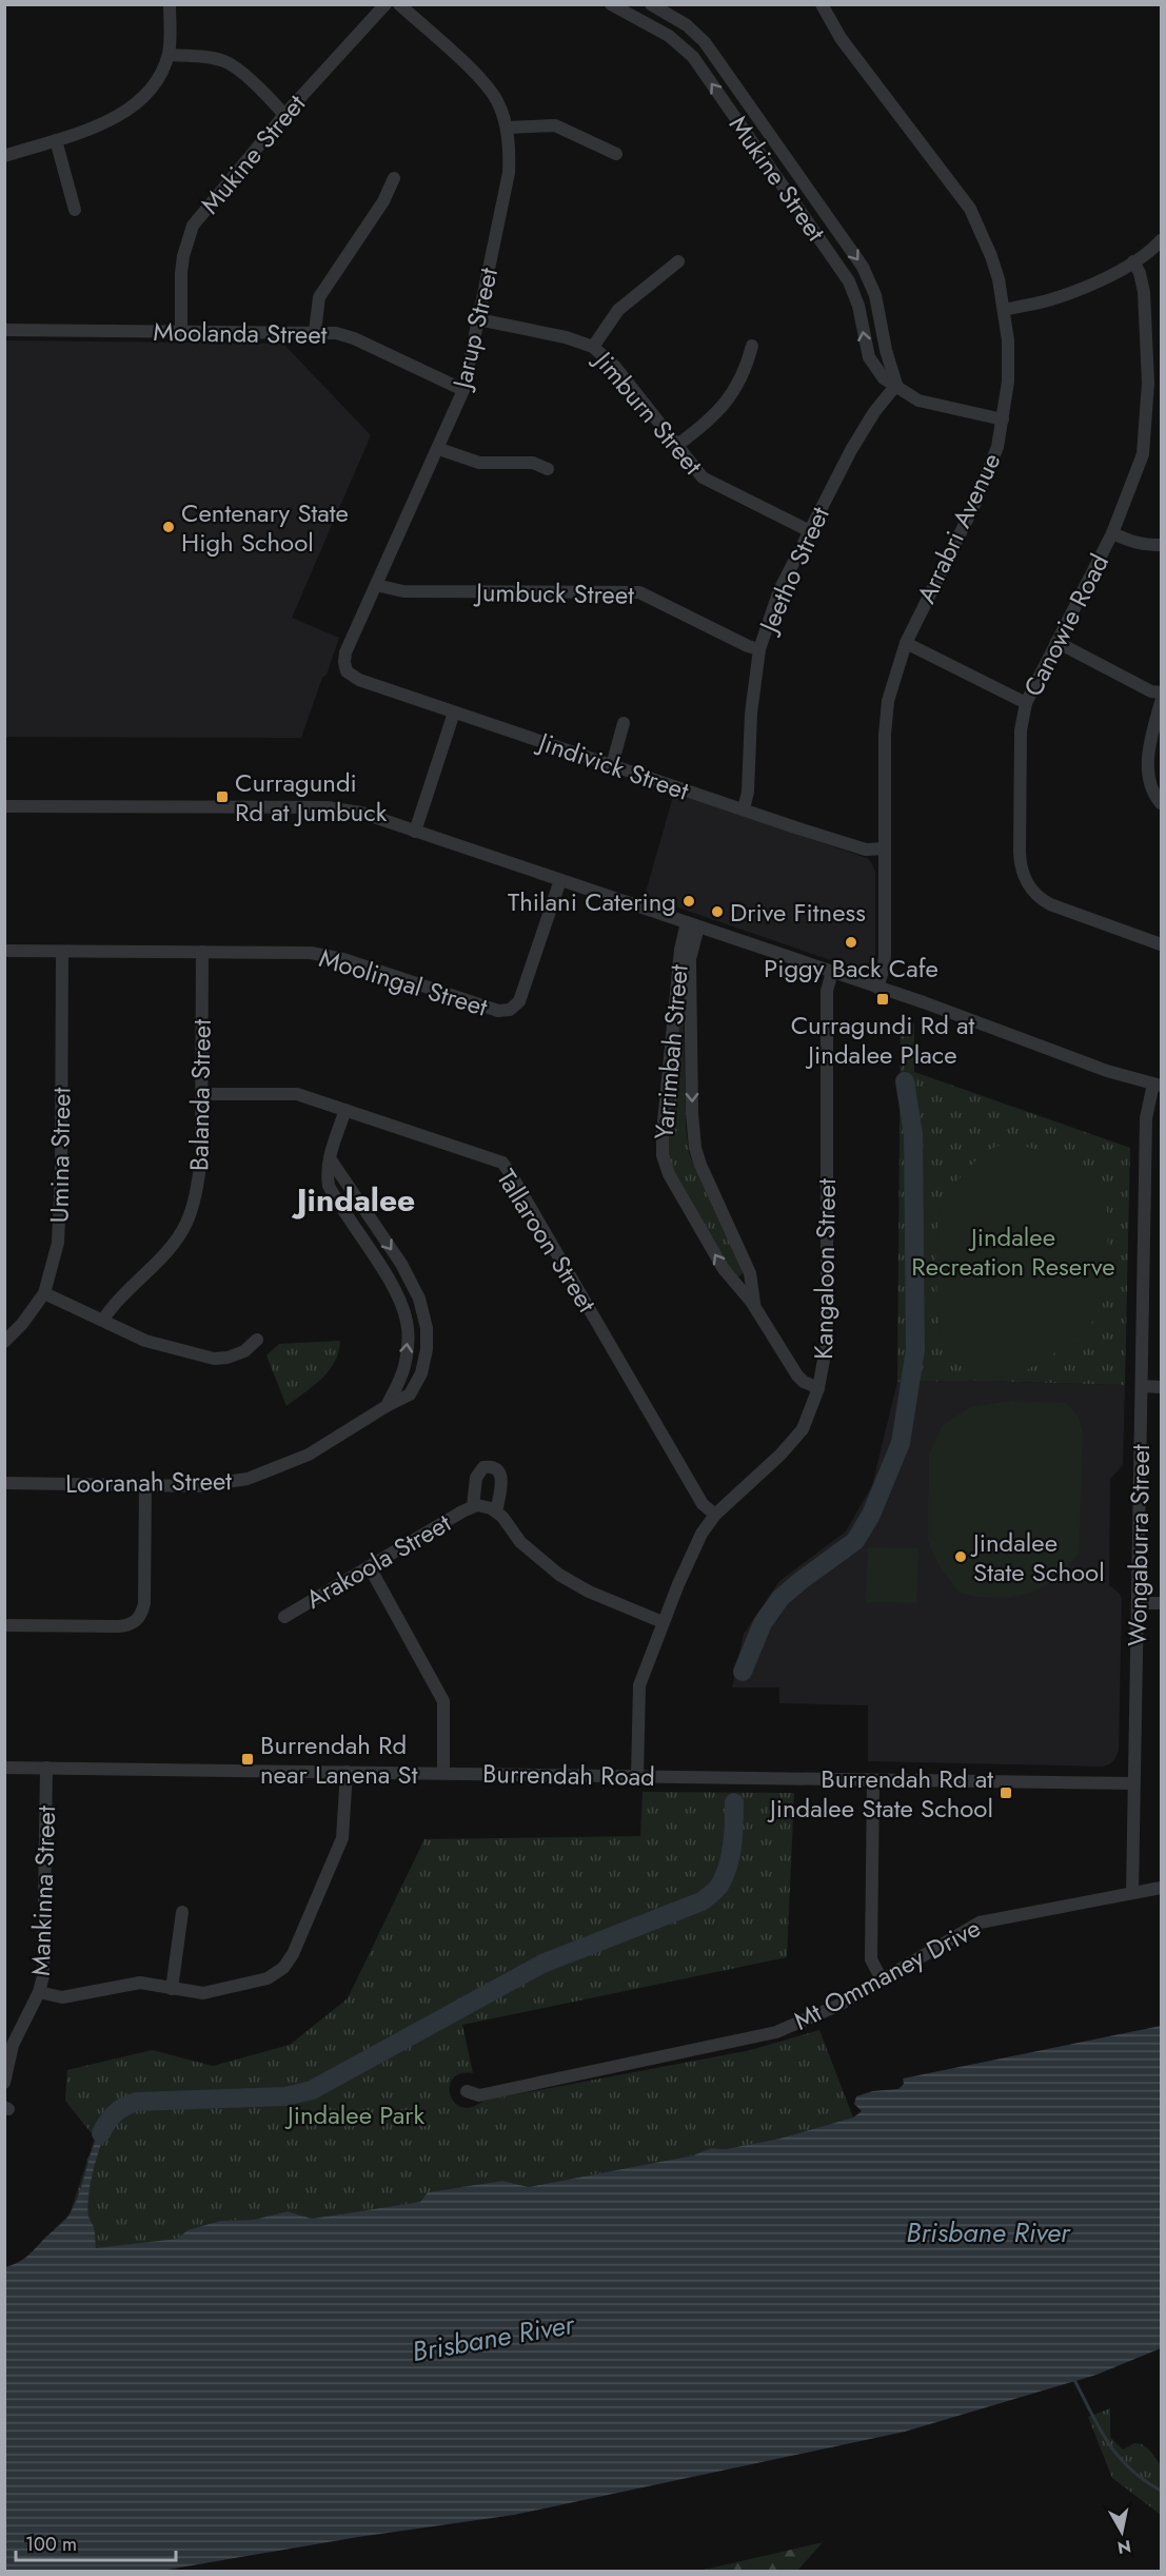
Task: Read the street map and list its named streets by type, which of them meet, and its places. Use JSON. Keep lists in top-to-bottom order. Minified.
{"streets":{"street":["Mukine Street","Jarup Street","Moolanda Street","Jimburn Street","Arrabri Avenue","Jeetho Street","Jumbuck Street","Canowie Road","Jindivick Street","Moolingal Street","Yarrimbah Street","Balanda Street","Umina Street","Tallaroon Street","Kangaloon Street","Looranah Street","Wongaburra Street","Arakoola Street","Burrendah Road","Mankinna Street","Mt Ommaney Drive"]},"crossings":[["Mukine Street","Moolanda Street"],["Mukine Street","Arrabri Avenue"],["Mukine Street","Jeetho Street"],["Jarup Street","Moolanda Street"],["Jarup Street","Jimburn Street"],["Jarup Street","Jumbuck Street"],["Jarup Street","Jindivick Street"],["Jimburn Street","Jeetho Street"],["Arrabri Avenue","Jindivick Street"],["Jeetho Street","Jumbuck Street"],["Jeetho Street","Jindivick Street"],["Moolingal Street","Balanda Street"],["Moolingal Street","Umina Street"],["Yarrimbah Street","Kangaloon Street"],["Balanda Street","Tallaroon Street"],["Tallaroon Street","Kangaloon Street"],["Kangaloon Street","Burrendah Road"],["Wongaburra Street","Burrendah Road"],["Wongaburra Street","Mt Ommaney Drive"],["Burrendah Road","Mankinna Street"]],"districts":["Jindalee"],"water":["Brisbane River"],"parks":["Jindalee Recreation Reserve","Jindalee Park"],"places":{"other":["Centenary State High School","Thilani Catering","Drive Fitness","Piggy Back Cafe","Jindalee State School"],"transit":["Curragundi Rd at Jumbuck","Curragundi Rd at Jindalee Place","Burrendah Rd near Lanena St","Burrendah Rd at Jindalee State School"]},"scale_bar":"100 m","north":"bottom"}
